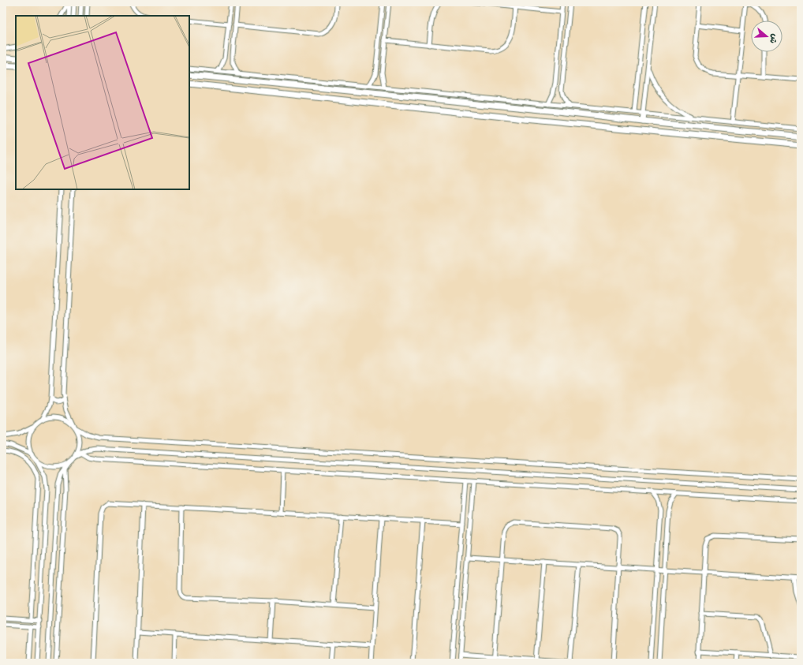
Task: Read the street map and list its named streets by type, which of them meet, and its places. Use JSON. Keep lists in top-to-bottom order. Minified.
{"north":"right"}
